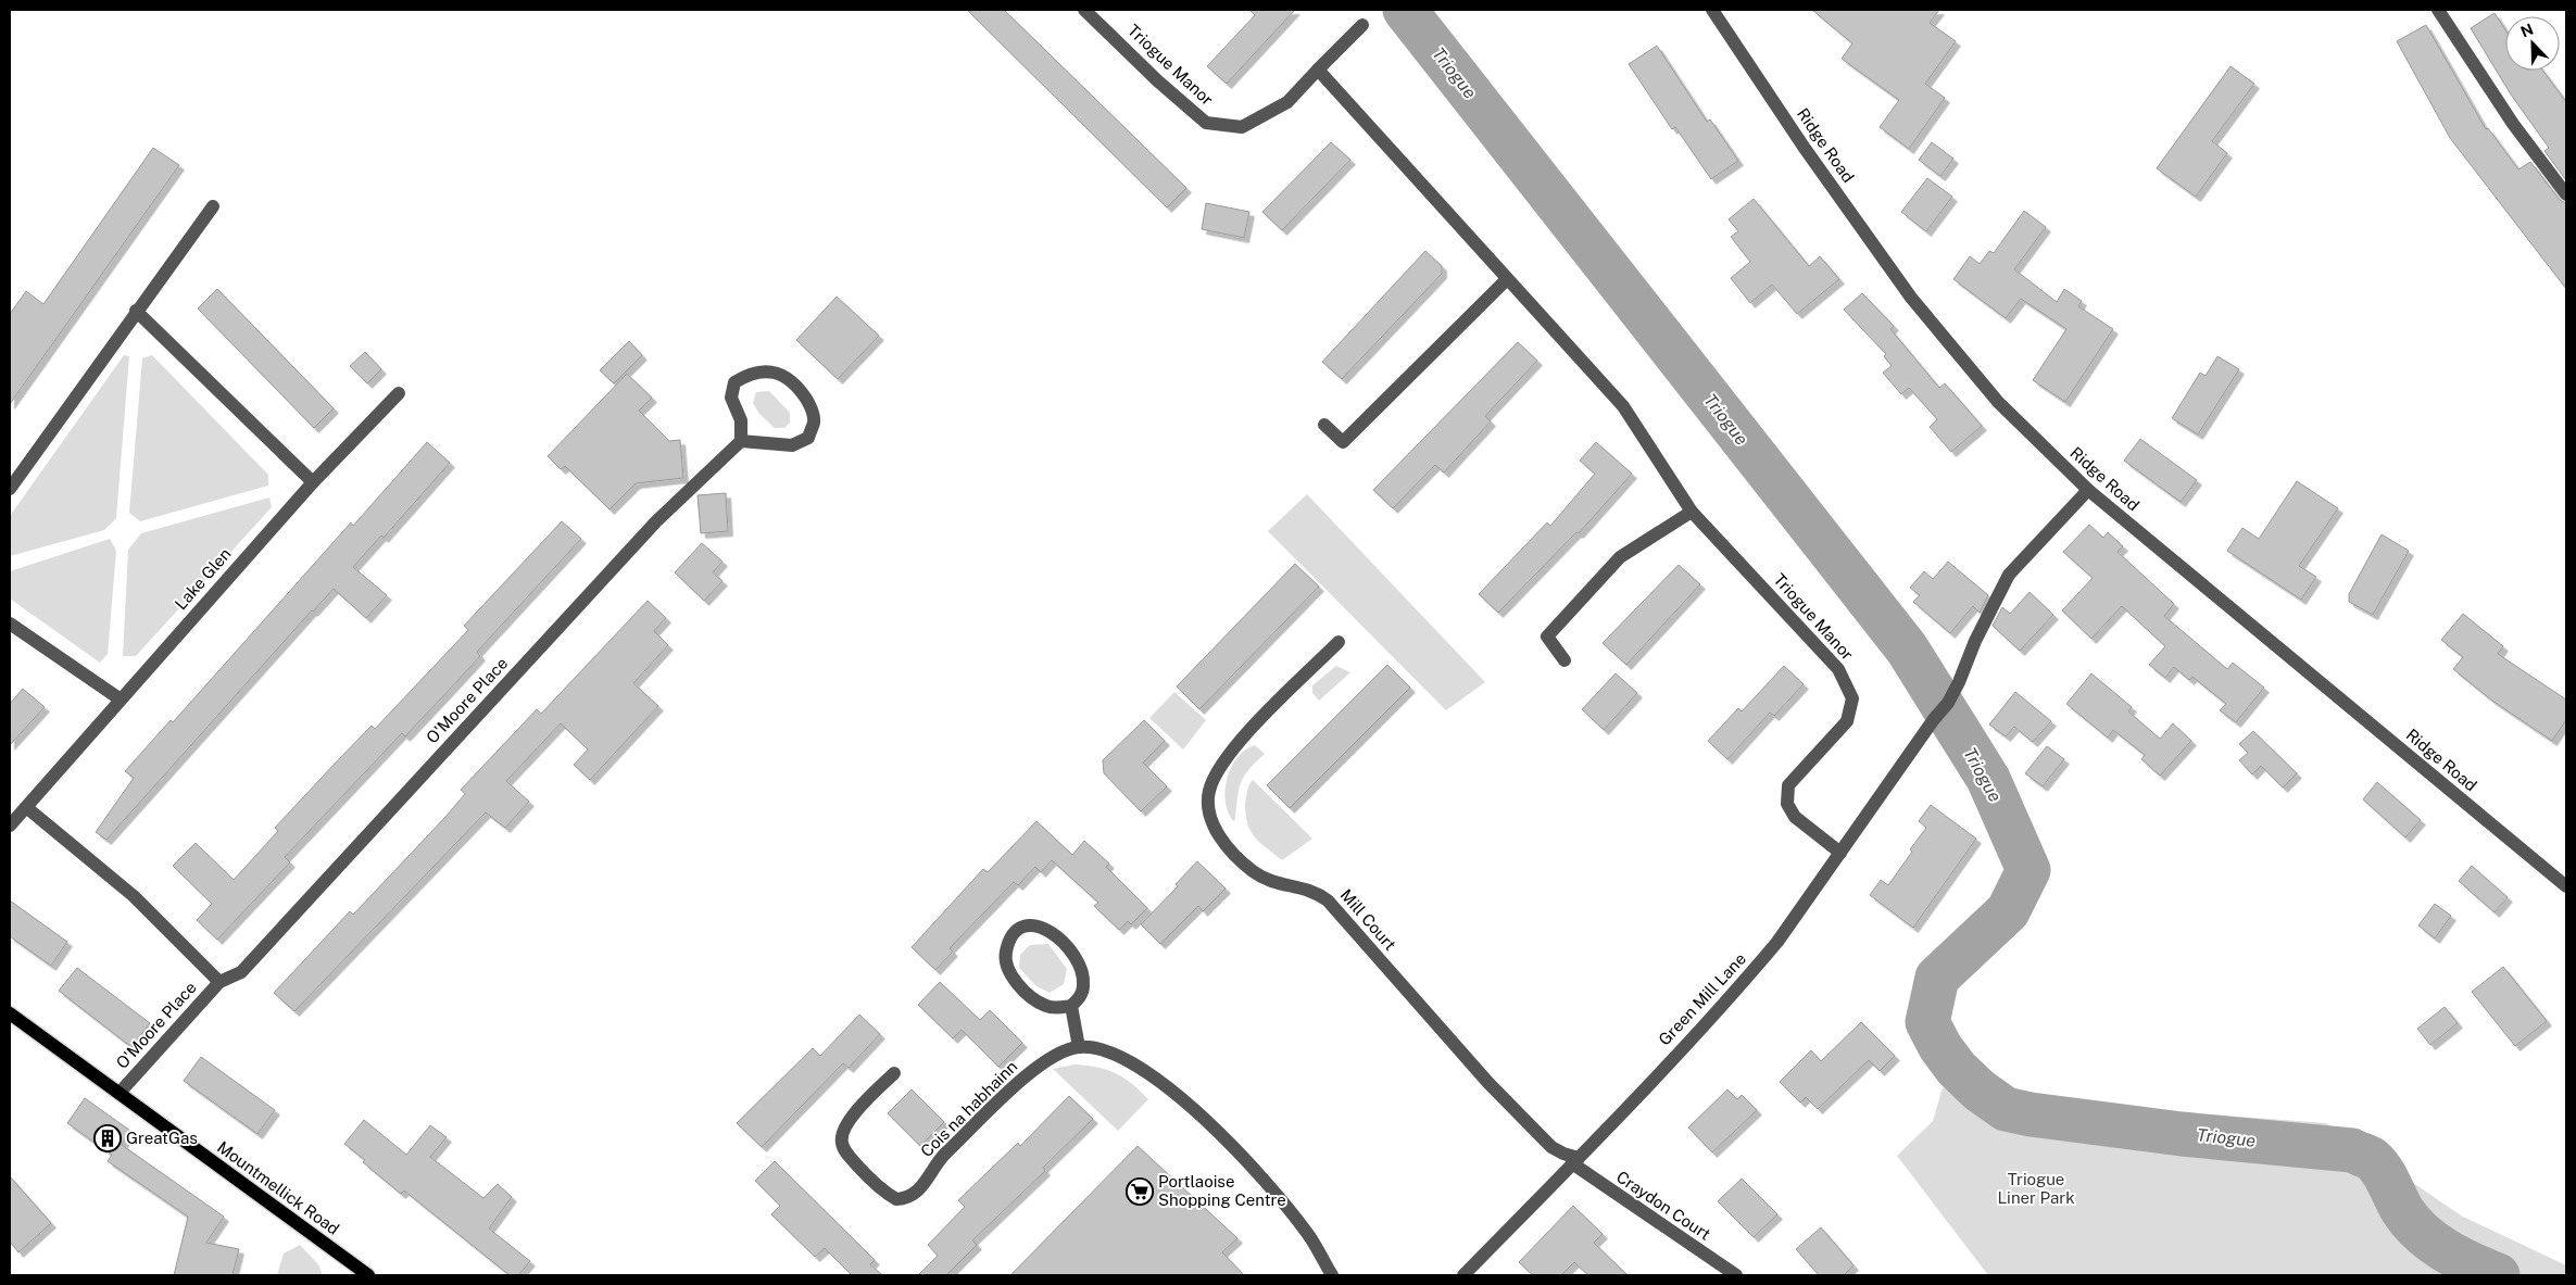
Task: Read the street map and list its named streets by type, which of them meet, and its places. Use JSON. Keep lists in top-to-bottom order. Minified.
{"streets":{"main road":["Mountmellick Road"],"street":["Triogue Manor","Ridge Road","Lake Glen","O'Moore Place","Mill Court","Green Mill Lane","Cois na habhainn","Craydon Court"]},"crossings":[["Triogue Manor","Green Mill Lane"],["Ridge Road","Green Mill Lane"],["Lake Glen","O'Moore Place"],["O'Moore Place","Mountmellick Road"],["Mill Court","Green Mill Lane"],["Mill Court","Craydon Court"],["Green Mill Lane","Craydon Court"]],"water":["Triogue"],"parks":["Triogue Liner Park"],"places":{"building":["GreatGas"],"supermarket":["Portlaoise Shopping Centre"]},"north":"top left"}
